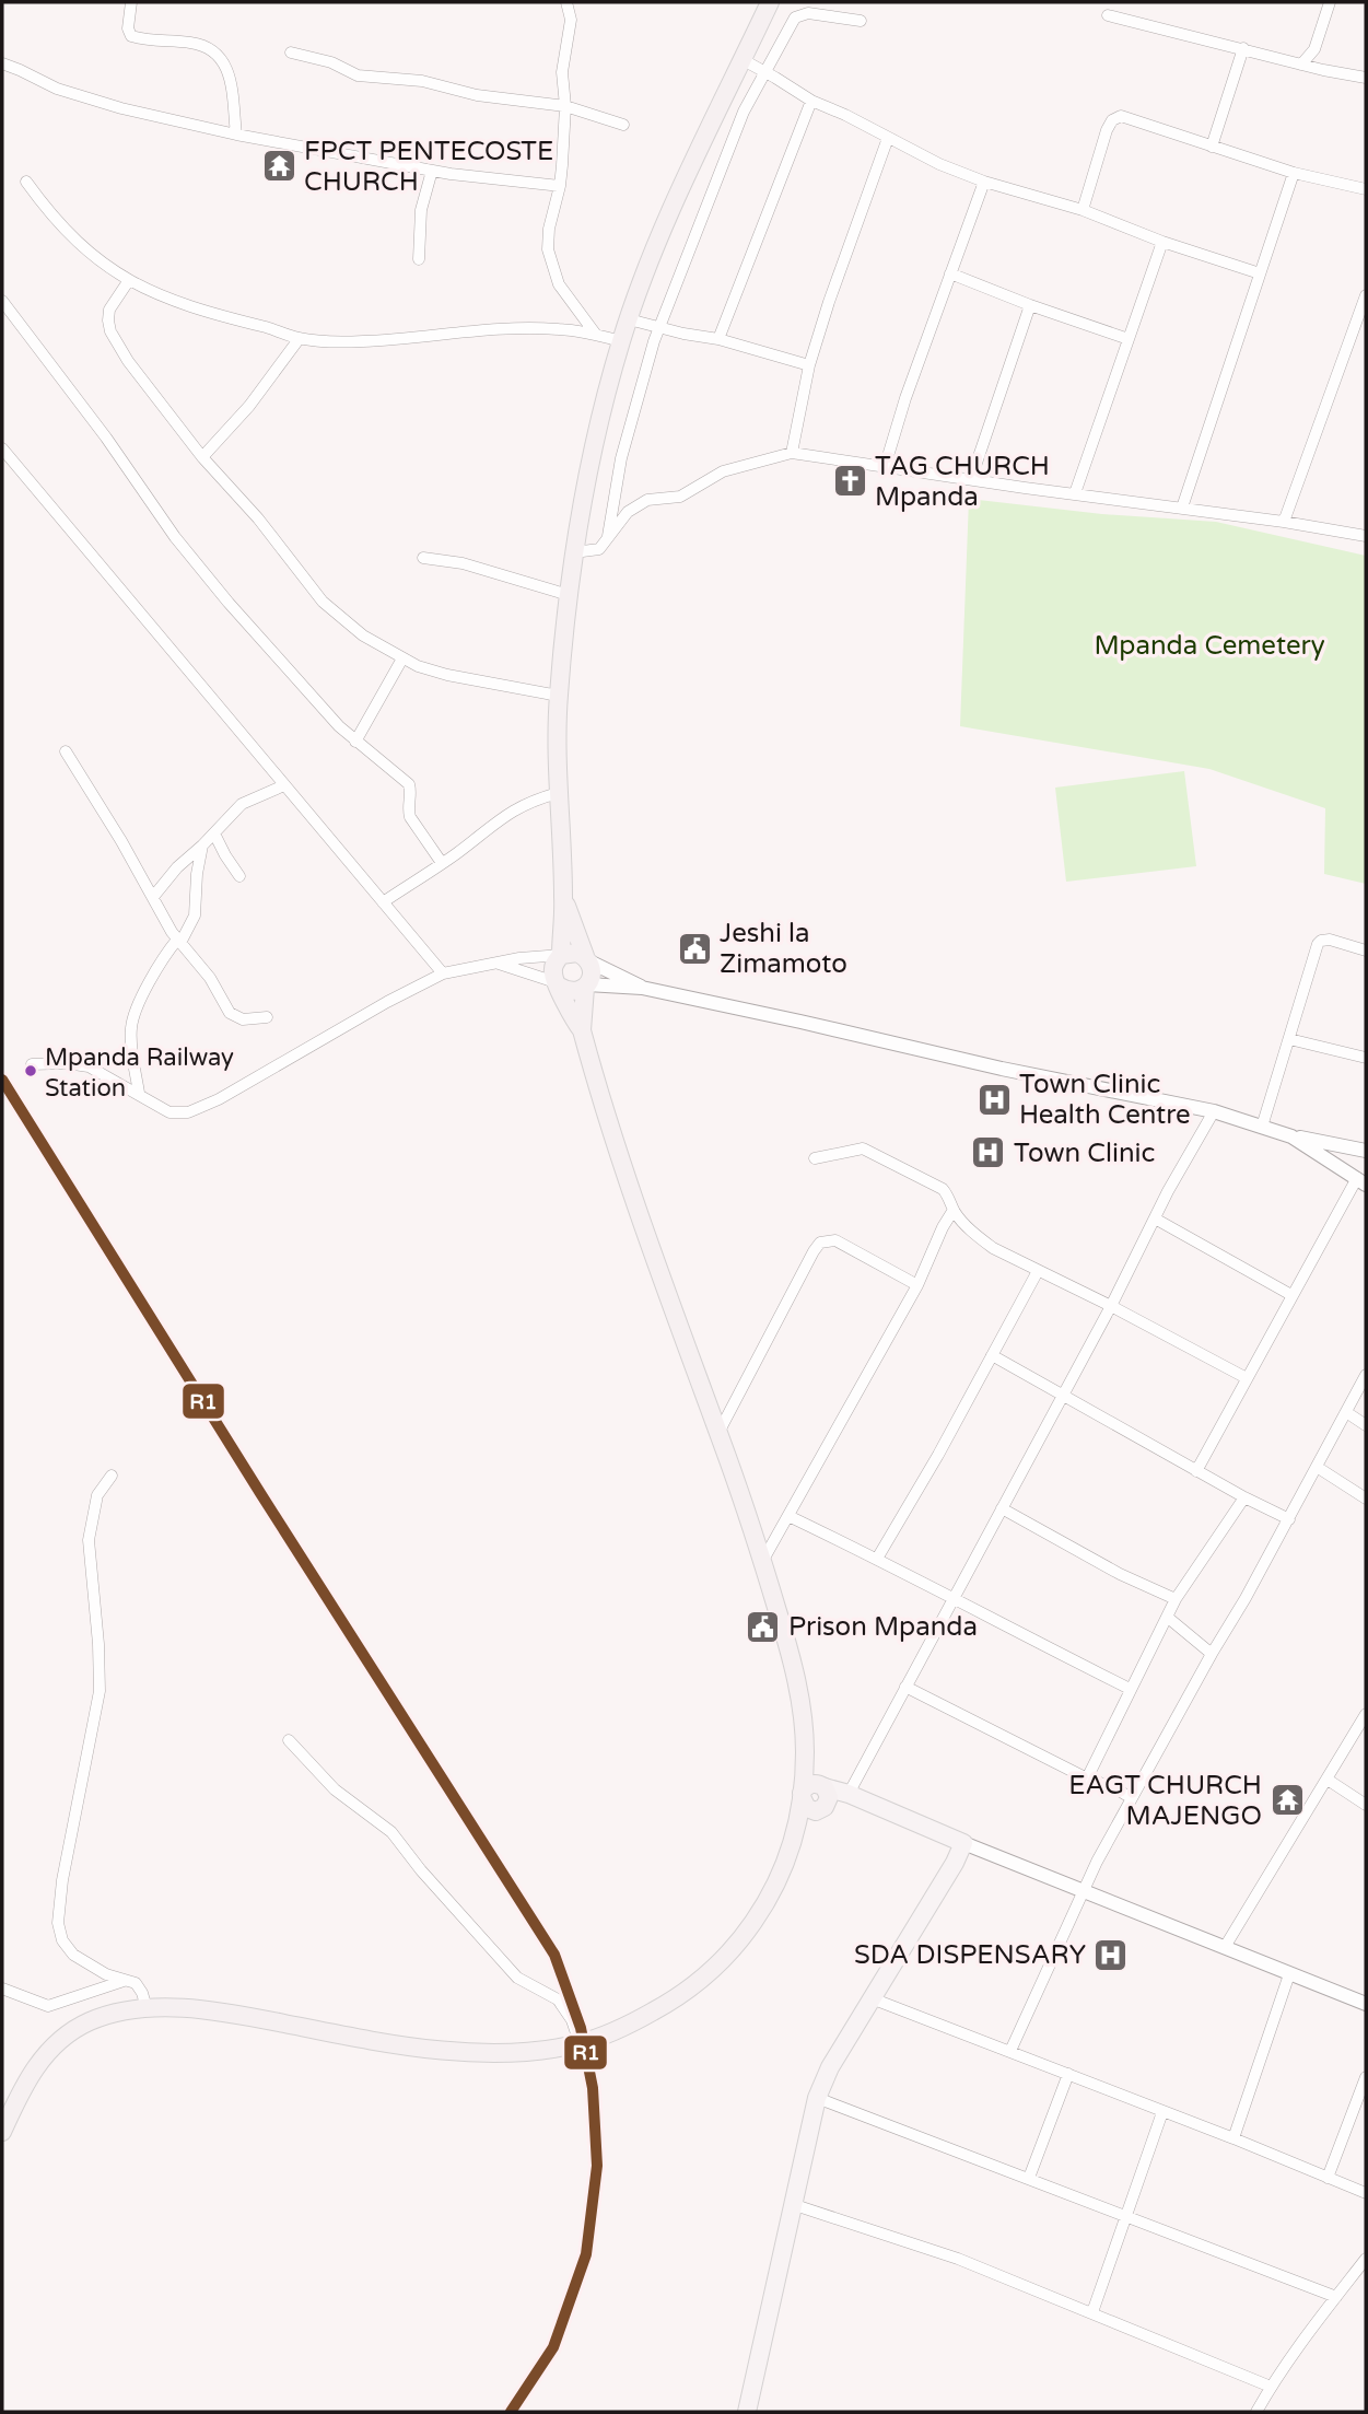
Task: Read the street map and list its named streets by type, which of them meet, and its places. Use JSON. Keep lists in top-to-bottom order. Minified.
{"parks":["Mpanda Cemetery"],"places":{"temple":["FPCT PENTECOSTE CHURCH","EAGT CHURCH MAJENGO"],"church":["TAG CHURCH Mpanda"],"public building":["Jeshi la Zimamoto","Prison Mpanda"],"other":["Mpanda Railway Station"],"hospital":["Town Clinic Health Centre","Town Clinic","SDA DISPENSARY"]},"lines":["transit line R1"]}
